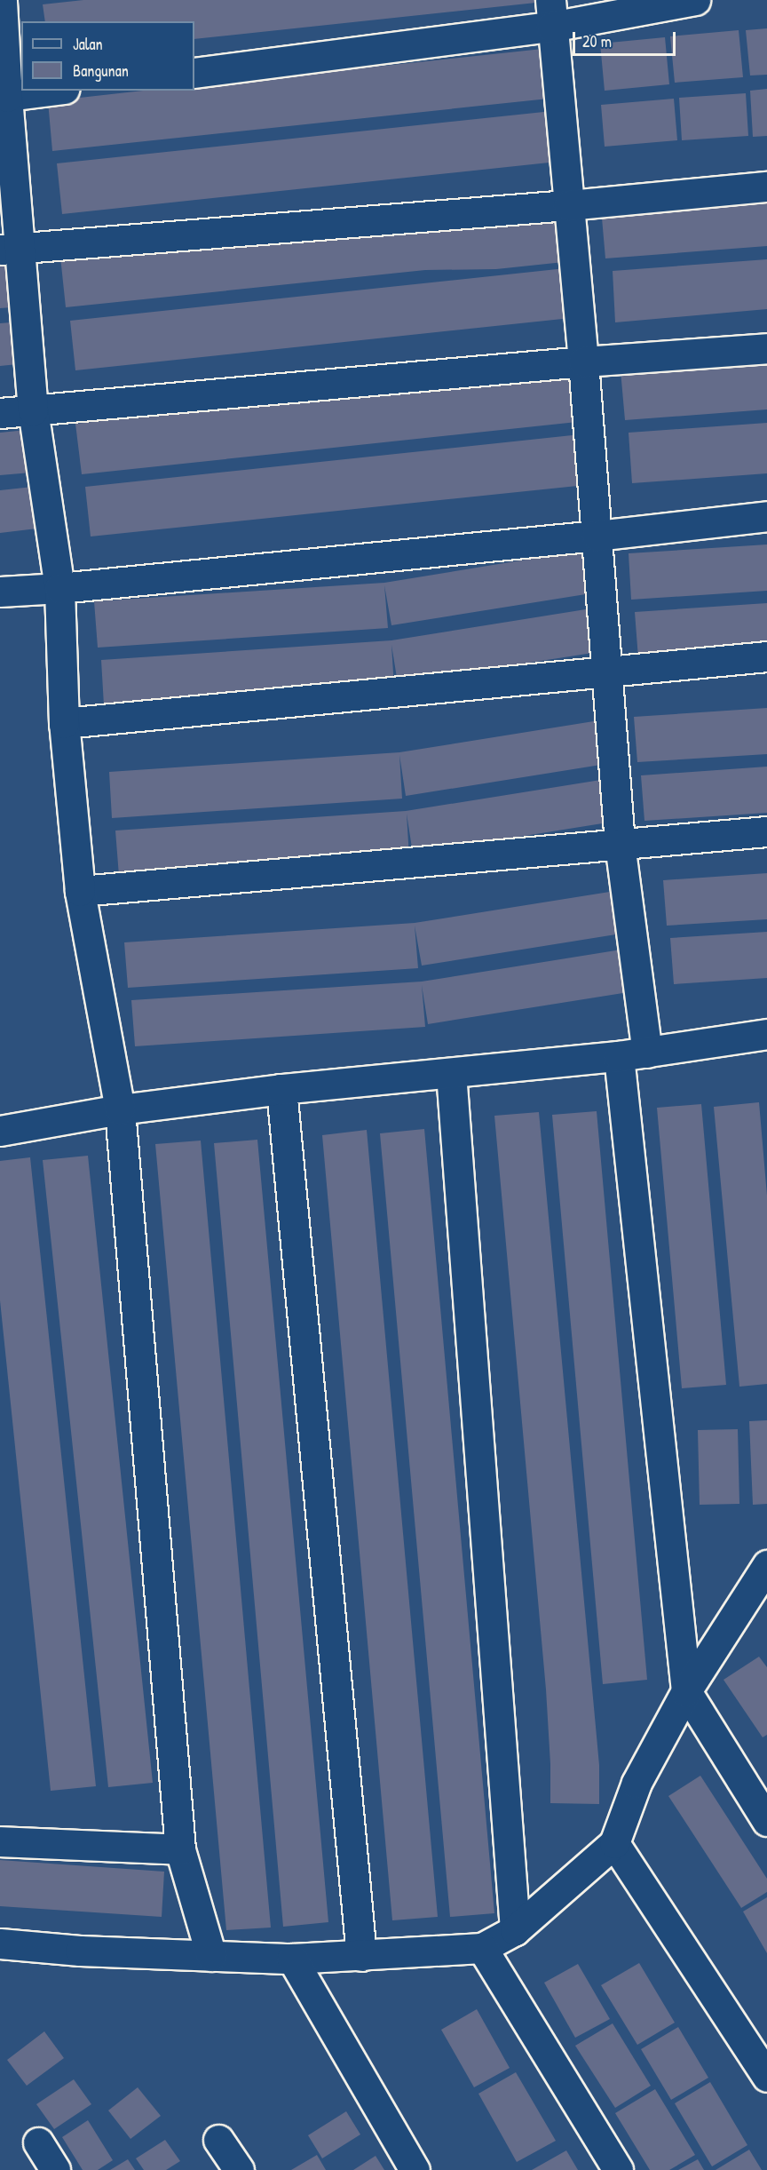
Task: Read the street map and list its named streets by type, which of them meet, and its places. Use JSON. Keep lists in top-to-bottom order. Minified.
{"legend":["Jalan","Bangunan"],"scale_bar":"20 m"}
